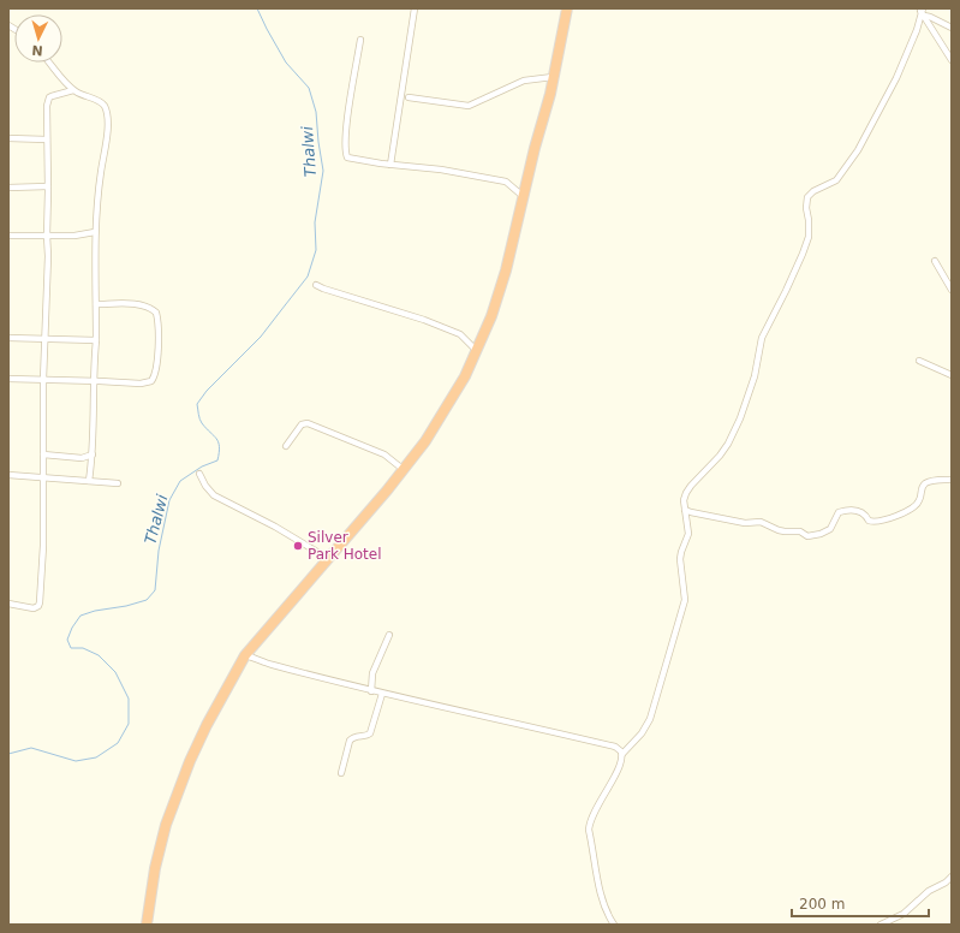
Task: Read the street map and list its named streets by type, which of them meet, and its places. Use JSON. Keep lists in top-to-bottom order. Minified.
{"water":["Thalwi"],"places":["Silver Park Hotel"],"scale_bar":"200 m","north":"bottom"}
